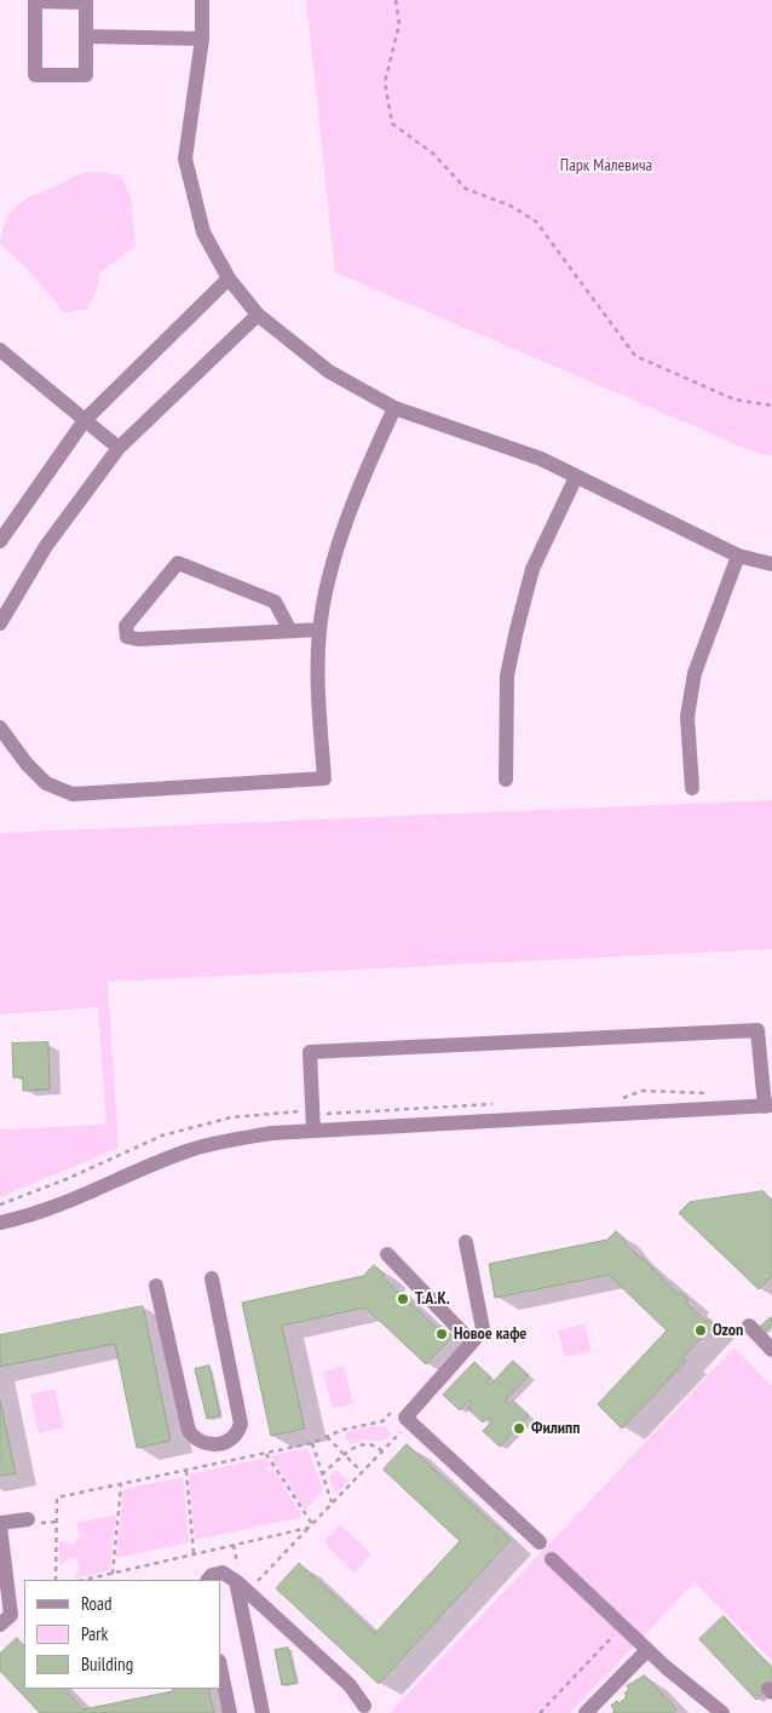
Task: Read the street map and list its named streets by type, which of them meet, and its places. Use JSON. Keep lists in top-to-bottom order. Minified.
{"parks":["Парк Малевича"],"places":["Т.А.К.","Ozon","Новое кафе","Филипп"],"legend":["Road","Park","Building"]}
